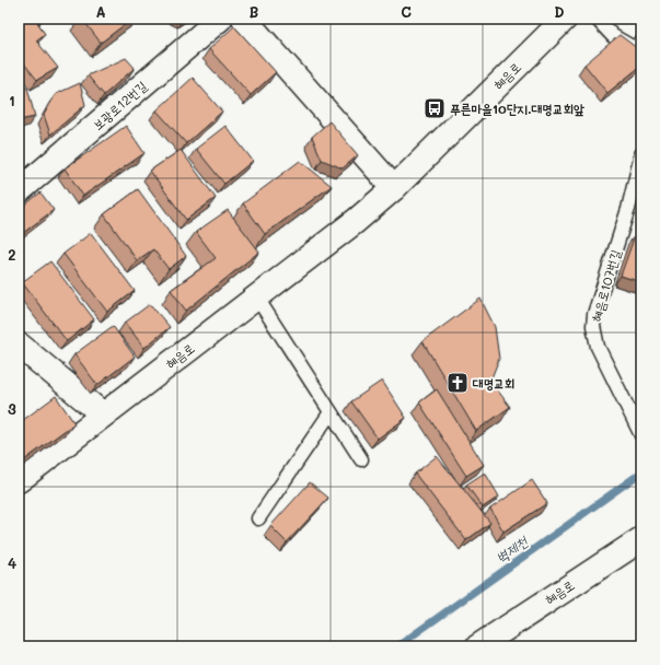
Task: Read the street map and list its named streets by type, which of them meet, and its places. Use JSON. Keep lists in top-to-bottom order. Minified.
{"streets":{"street":["혜음로","보광로12번길"],"lane":["혜음로107번길"]},"water":["벽제천"],"places":{"bus stop":["푸른마을10단지.대명교회앞"],"church":["대명교회"]},"grid":{"columns":["A","B","C","D"],"rows":["1","2","3","4"]}}
